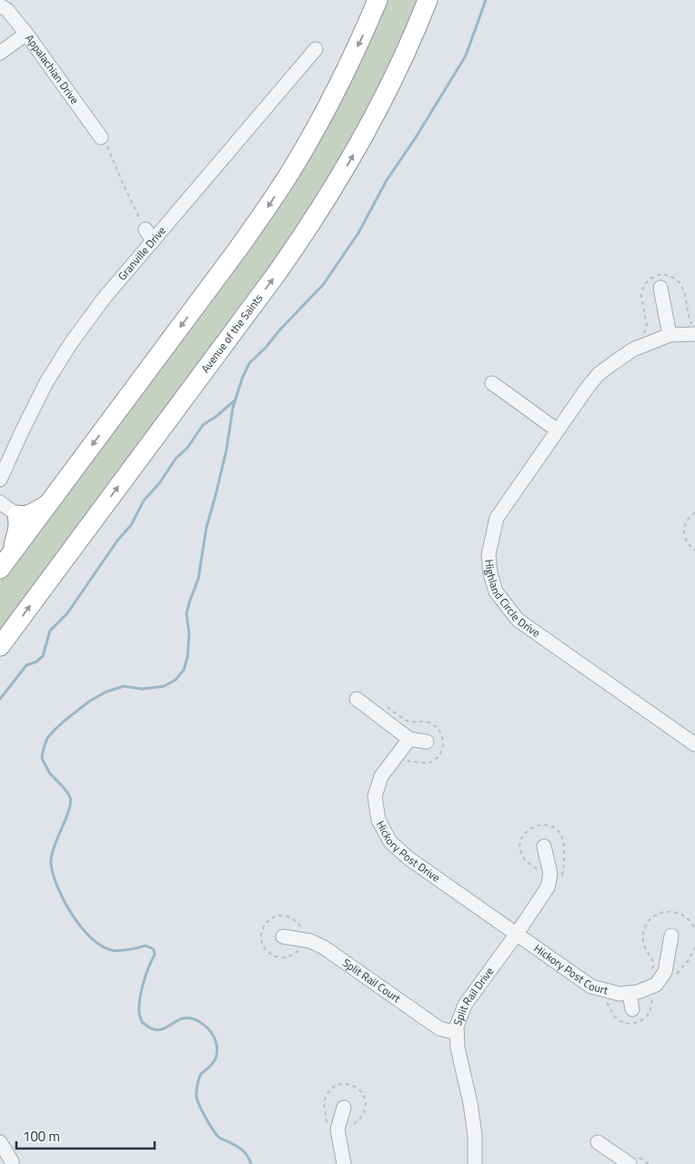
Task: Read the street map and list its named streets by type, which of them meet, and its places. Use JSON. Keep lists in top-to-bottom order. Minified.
{"streets":{"highway":["Avenue of the Saints"],"street":["Appalachian Drive","Granville Drive","Highland Circle Drive","Hickory Post Drive","Hickory Post Court","Split Rail Court","Split Rail Drive"]},"crossings":[["Hickory Post Drive","Hickory Post Court"],["Hickory Post Drive","Split Rail Drive"],["Hickory Post Court","Split Rail Drive"],["Split Rail Court","Split Rail Drive"]],"scale_bar":"100 m"}
